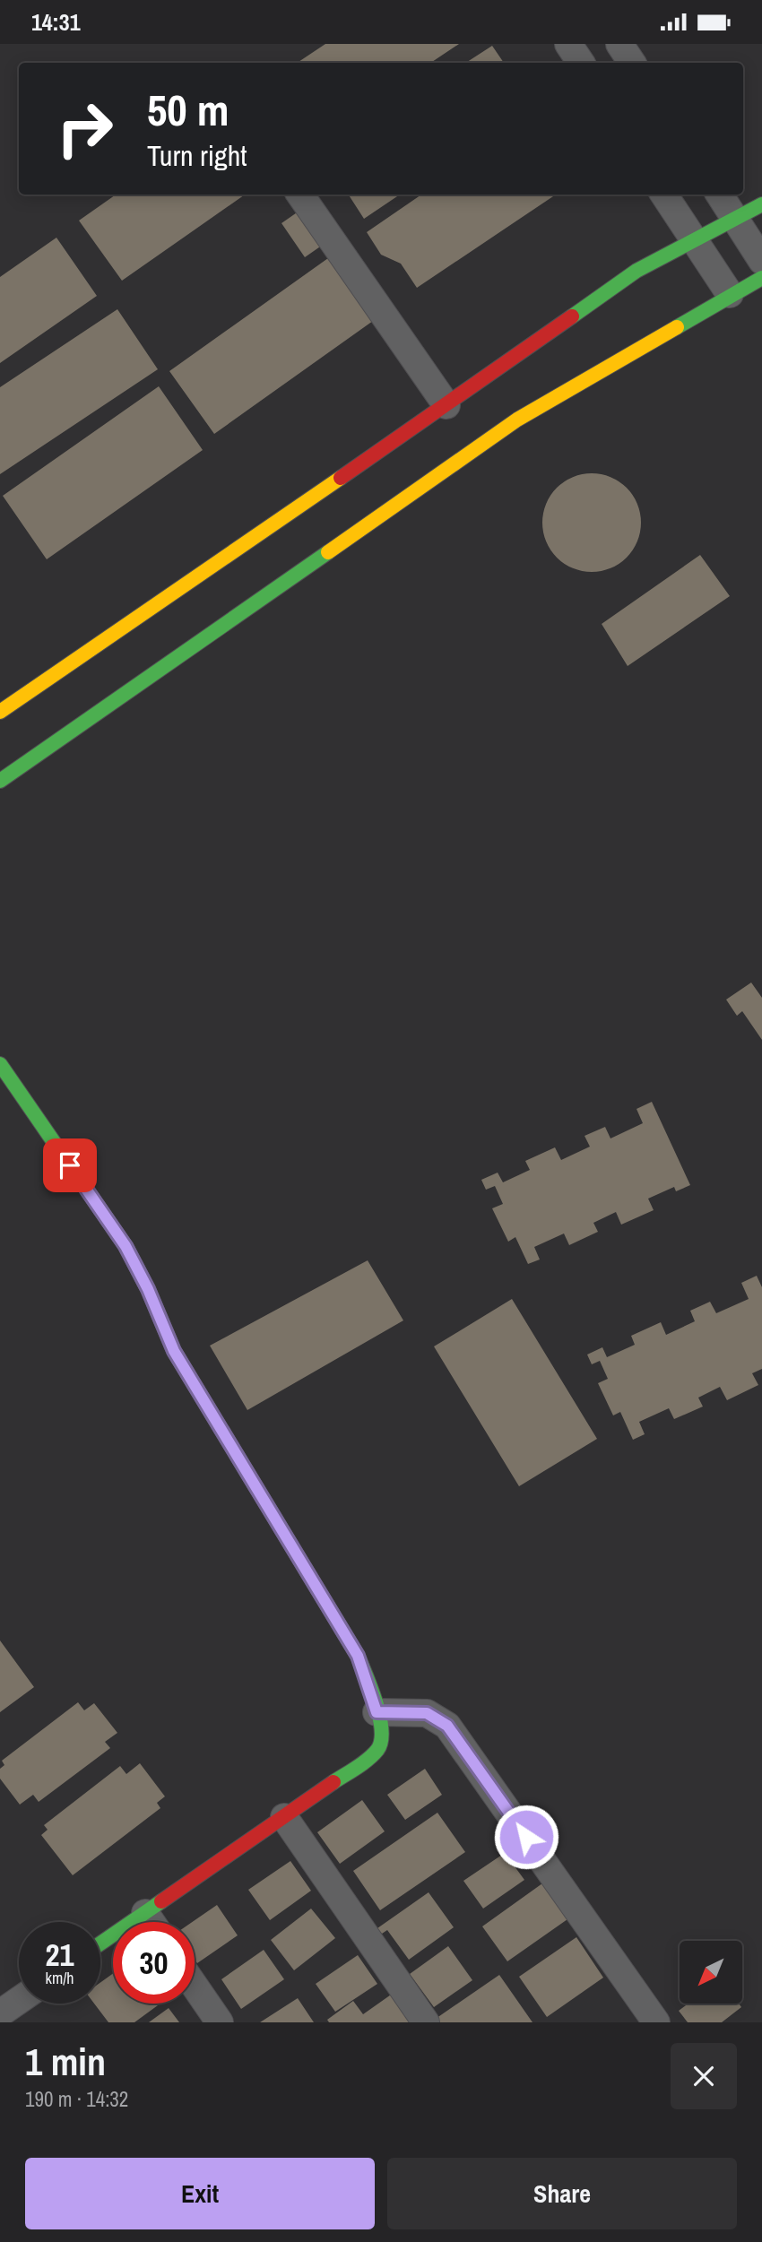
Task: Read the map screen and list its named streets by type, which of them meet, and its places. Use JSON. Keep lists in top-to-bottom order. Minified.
{"north":"bottom left","page":{"status":"14:31","turn":["50 m","Turn right"],"speed":"21 km/h","limit":"30","heading":["1 min","190 m · 14:32"],"buttons":["Exit","Share"]}}
